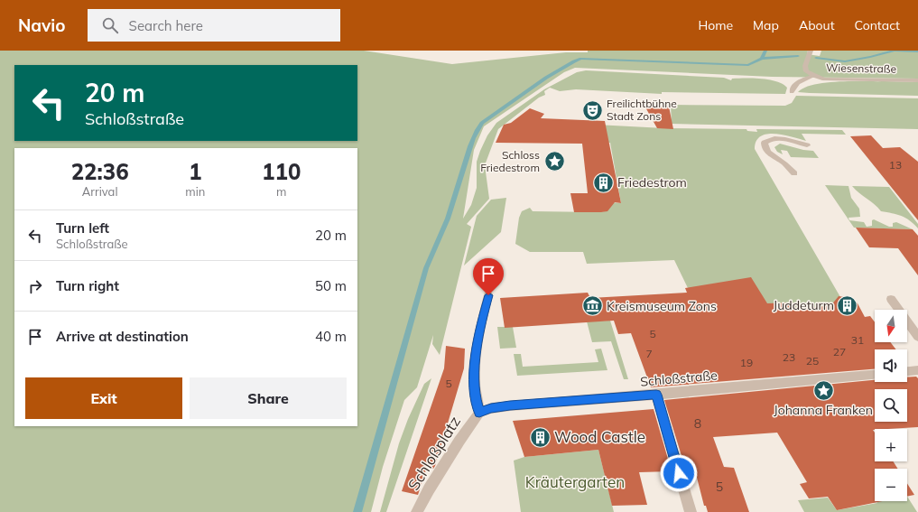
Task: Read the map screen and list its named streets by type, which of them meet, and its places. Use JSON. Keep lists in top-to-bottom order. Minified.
{"streets":{"street":["Wiesenstraße","Schloßstraße","Schloßplatz"]},"crossings":[["Schloßstraße","Schloßplatz"]],"parks":["Kräutergarten"],"places":{"theatre":["Freilichtbühne Stadt Zons"],"place":["Schloss Friedestrom","Johanna Franken"],"building":["Friedestrom","Juddeturm","Wood Castle"],"museum":["Kreismuseum Zons"]},"house_numbers":["13","5","31","27","7","23","25","19","5","8","5"],"north":"bottom","page":{"header":"Navio","search":"Search here","nav":["Home","Map","About","Contact"],"turn":["20 m","Schloßstraße"],"eta":["22:36","Arrival","1","min","110","m"],"list":[{"name":"Turn left","note":"Schloßstraße","value":"20 m"},{"name":"Turn right","value":"50 m"},{"name":"Arrive at destination","value":"40 m"}],"map_buttons":["+","−"],"buttons":["Exit","Share"]}}
